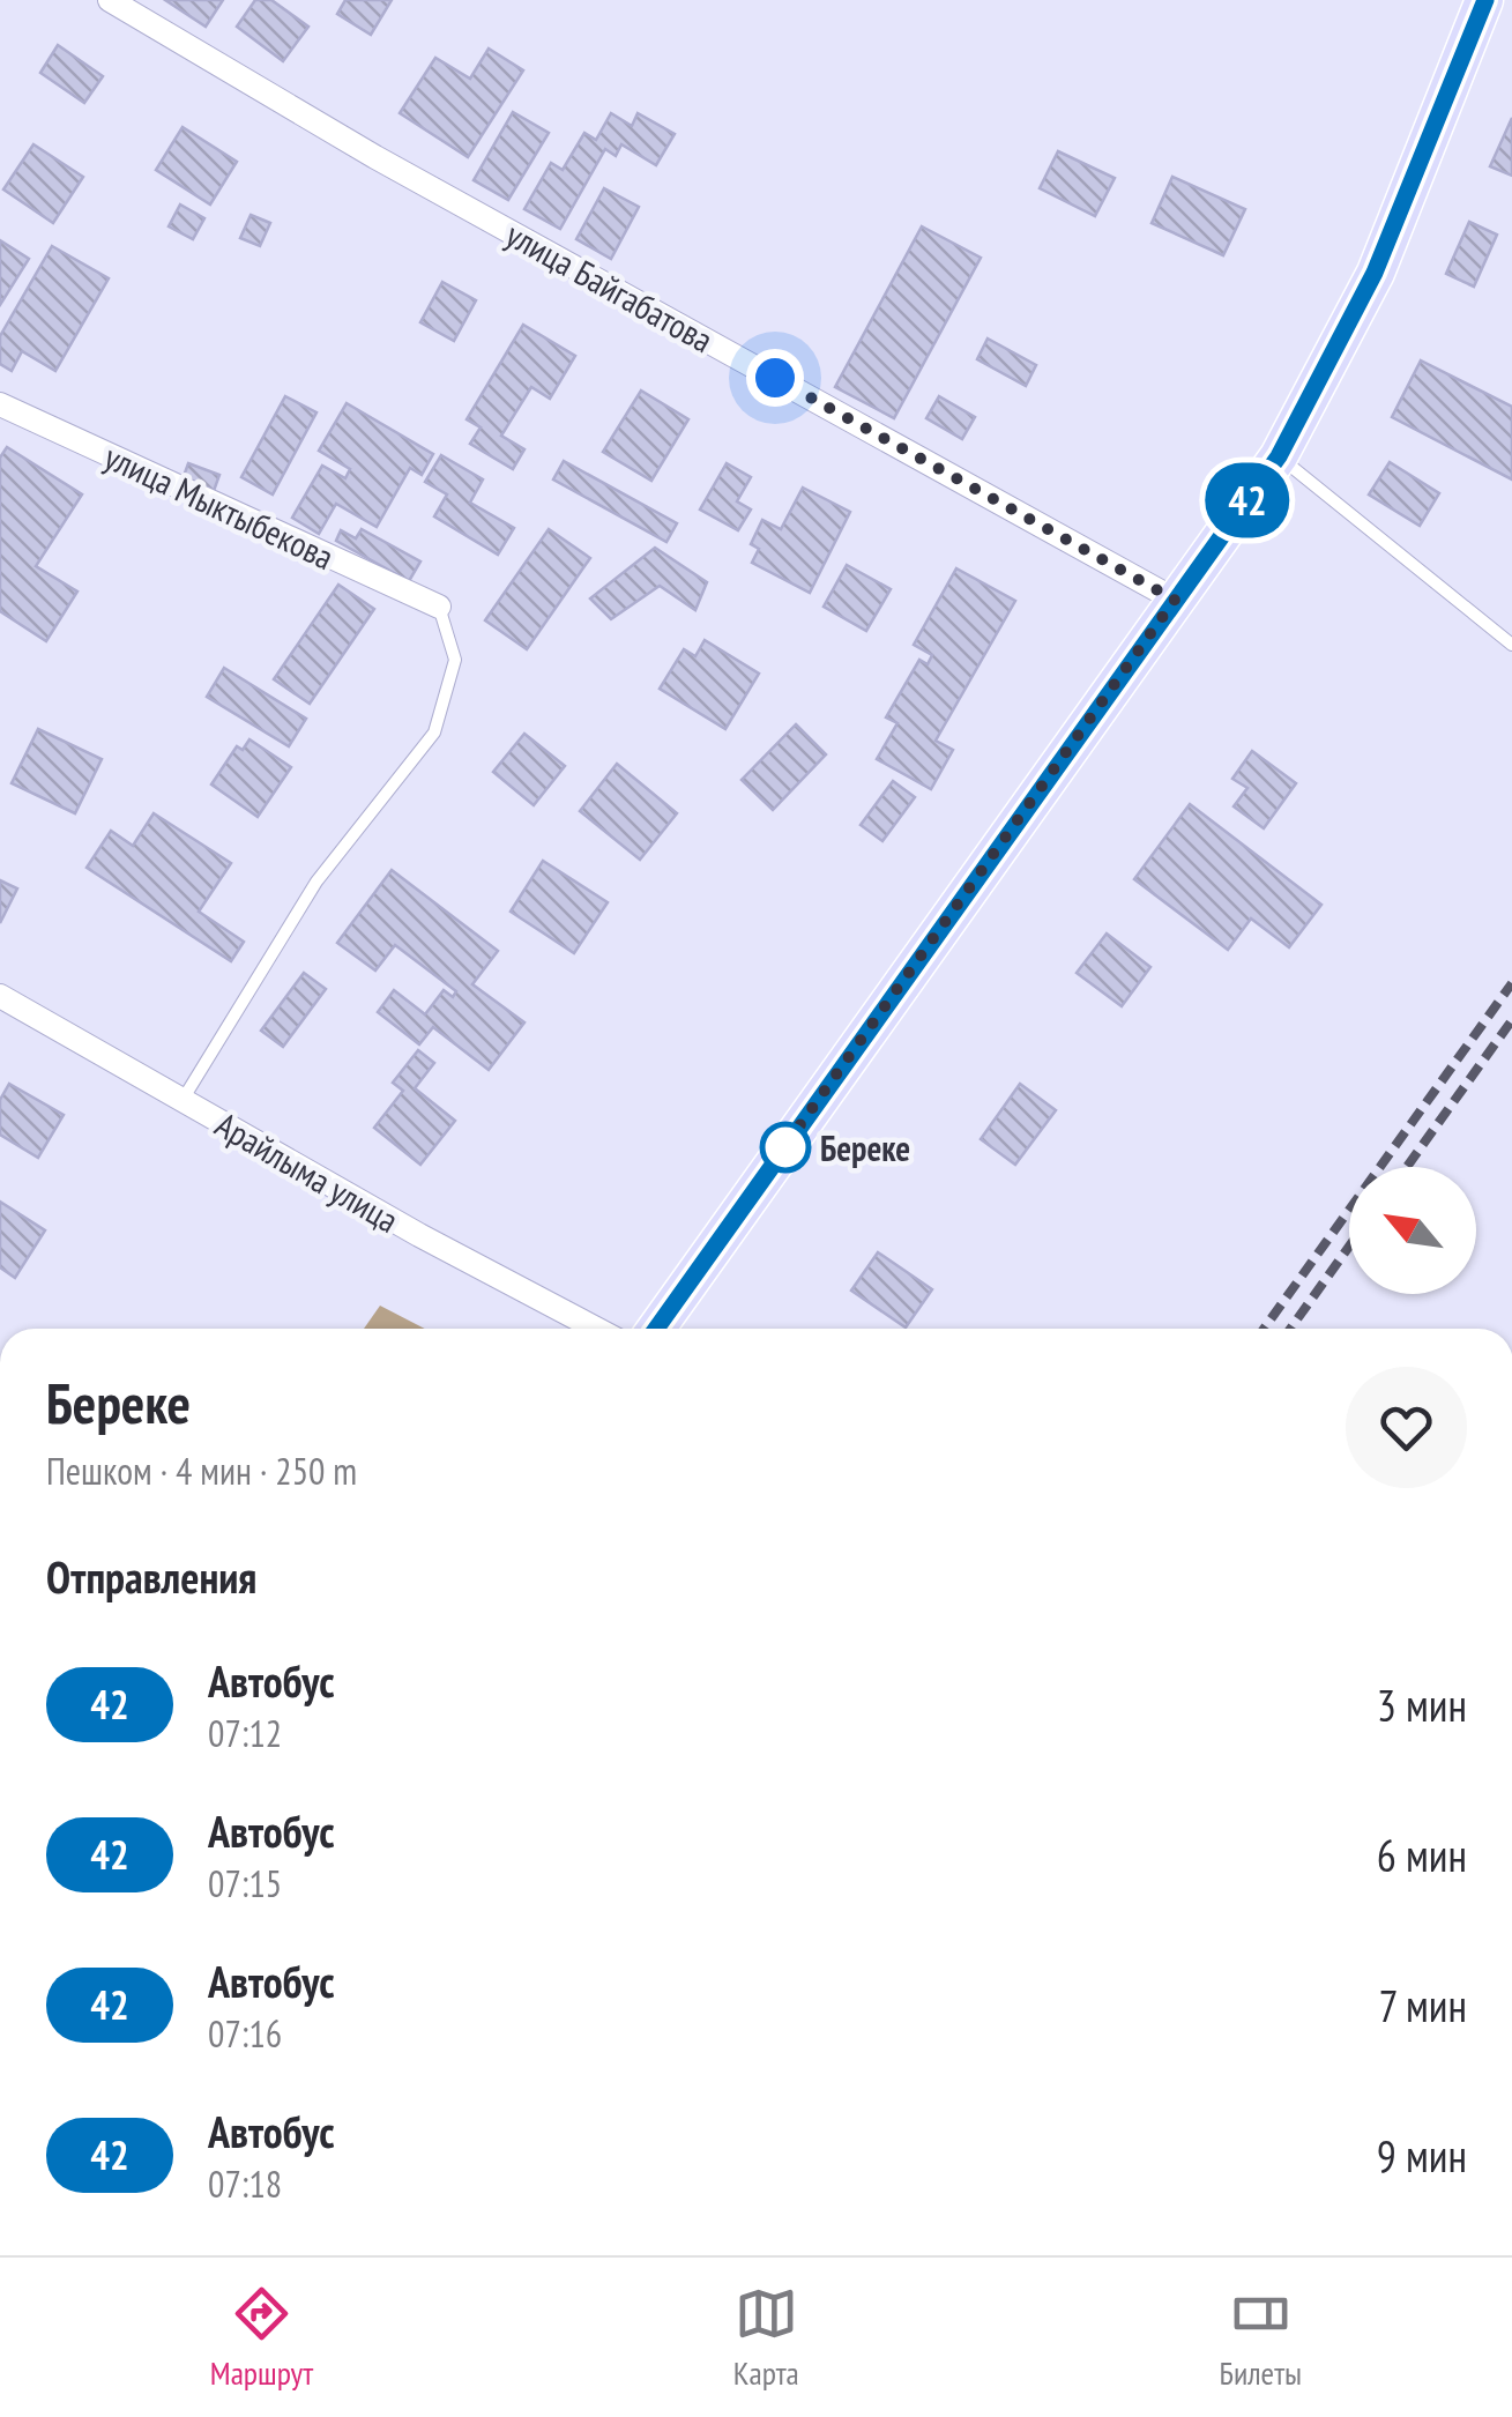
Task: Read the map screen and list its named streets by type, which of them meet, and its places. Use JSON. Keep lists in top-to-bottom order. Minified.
{"streets":{"street":["улица Байгабатова","улица Мыктыбекова","Арайлыма улица"]},"places":["Береке"],"lines":["bus line 42"],"north":"top left","page":{"on_map":"42","heading":[["Береке","Пешком · 4 мин · 250 m"],"Отправления"],"list":[{"mark":"42","name":"Автобус","note":"07:12","value":"3 мин"},{"mark":"42","name":"Автобус","note":"07:15","value":"6 мин"},{"mark":"42","name":"Автобус","note":"07:16","value":"7 мин"},{"mark":"42","name":"Автобус","note":"07:18","value":"9 мин"}],"tabs":["Маршрут","Карта","Билеты"]}}
